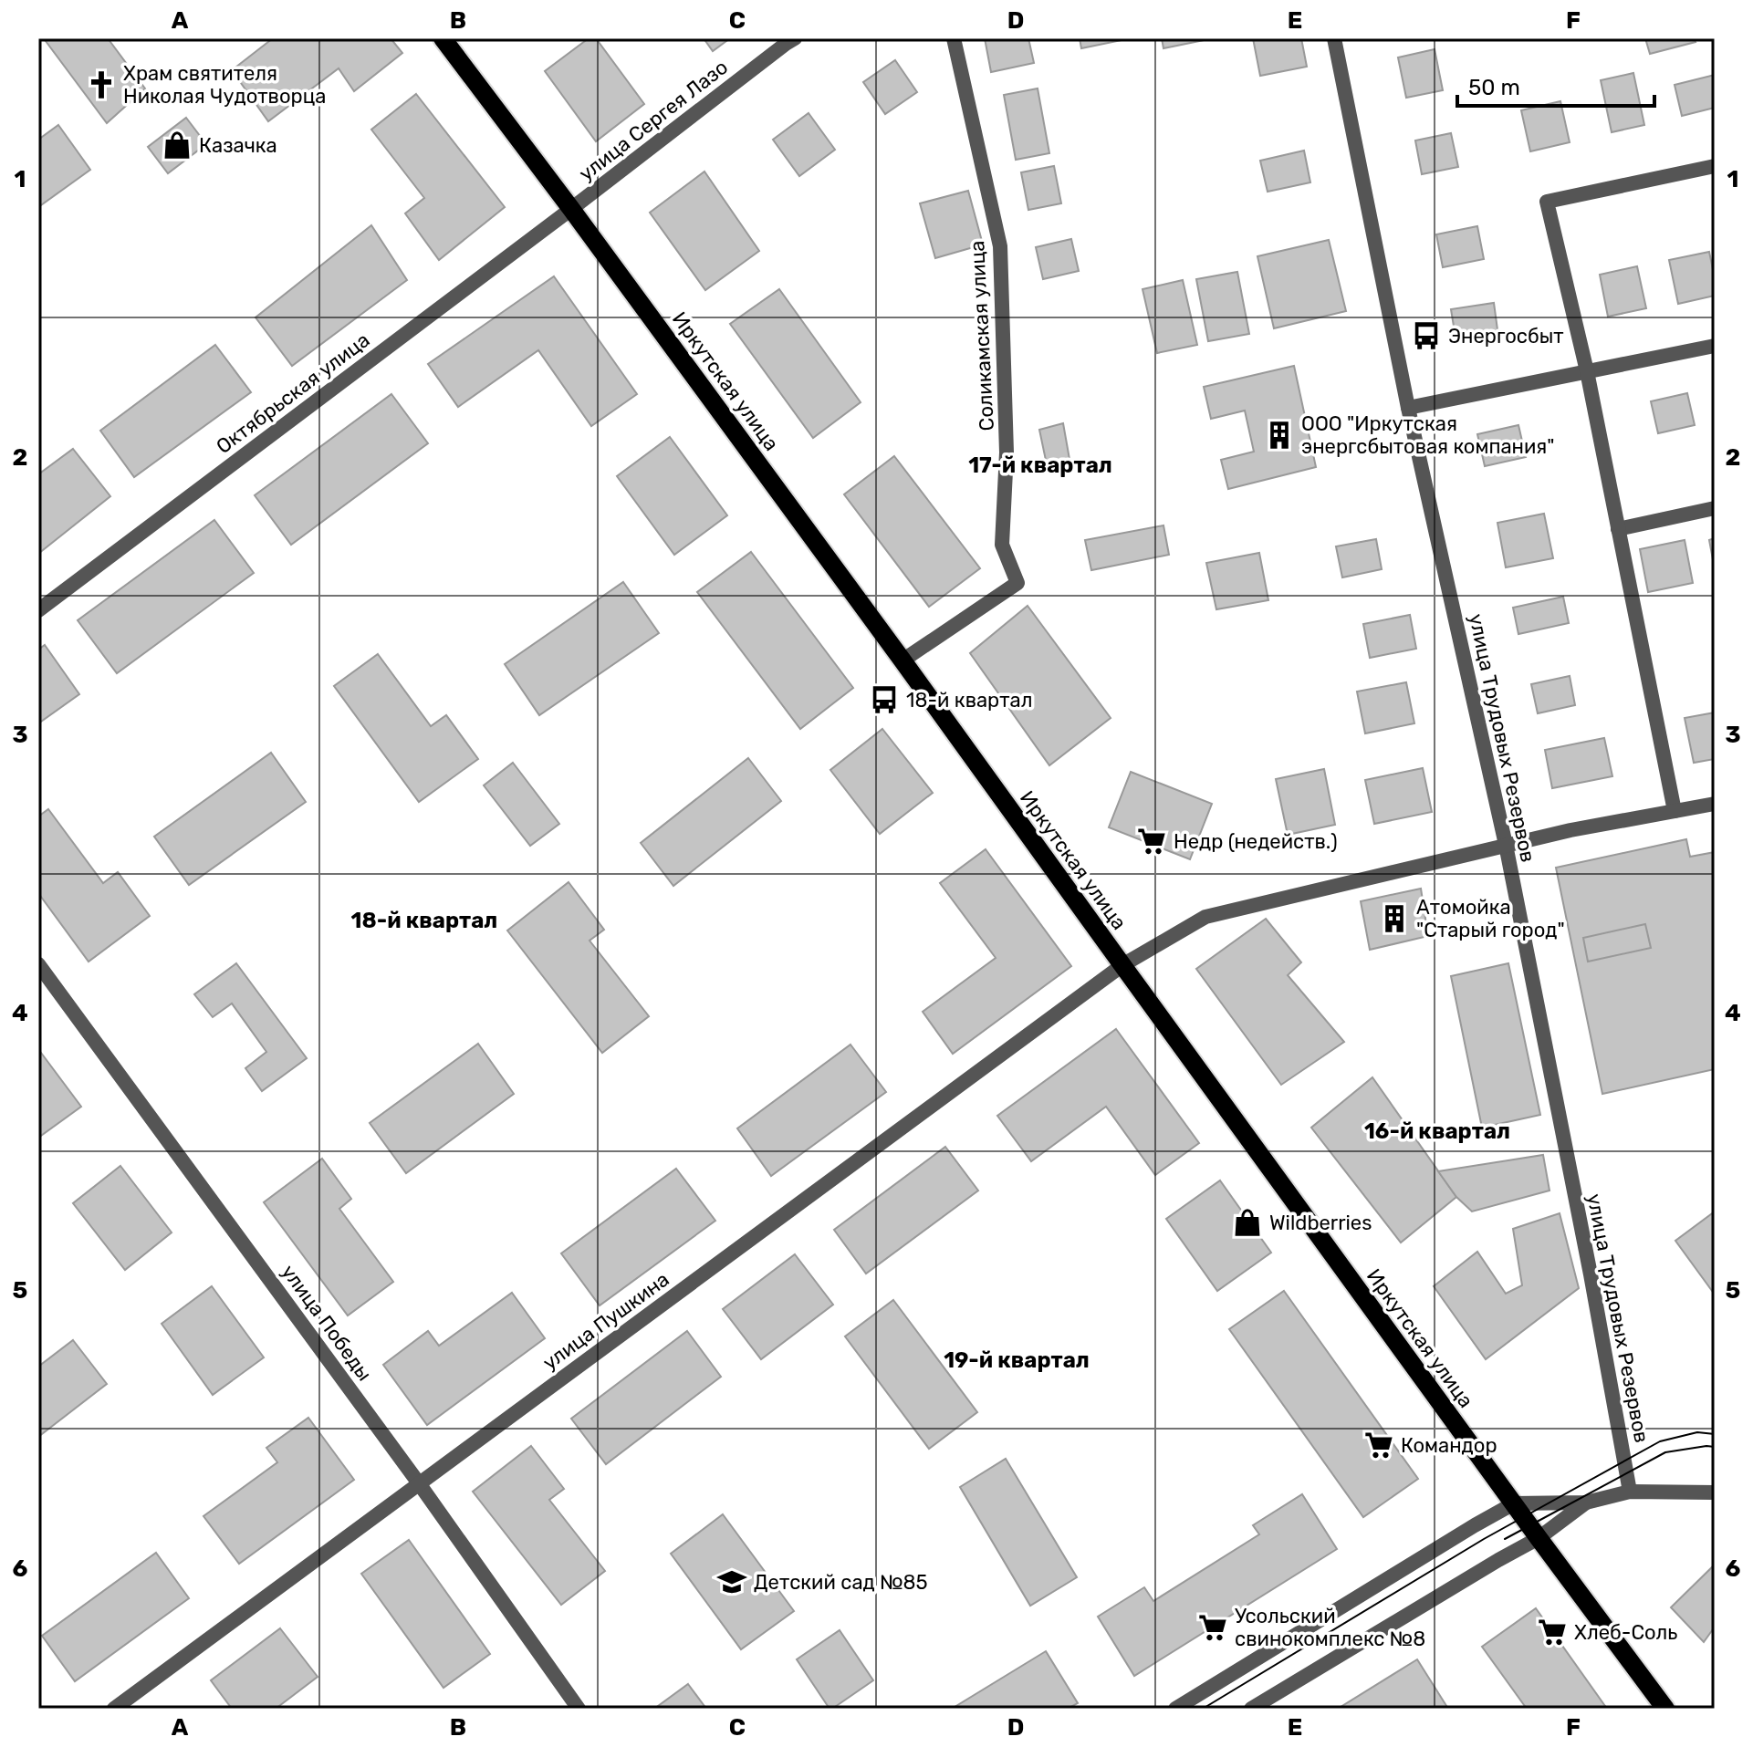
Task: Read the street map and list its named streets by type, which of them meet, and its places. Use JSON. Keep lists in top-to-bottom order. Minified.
{"streets":{"main road":["Иркутская улица"],"street":["улица Сергея Лазо","Соликамская улица","Октябрьская улица","улица Трудовых Резервов","улица Пушкина","улица Победы"]},"crossings":[["улица Сергея Лазо","Иркутская улица"],["улица Сергея Лазо","Октябрьская улица"],["Соликамская улица","Иркутская улица"],["Иркутская улица","Октябрьская улица"],["Иркутская улица","улица Пушкина"],["улица Трудовых Резервов","улица Пушкина"],["улица Пушкина","улица Победы"]],"districts":["17-й квартал","18-й квартал","16-й квартал","19-й квартал"],"places":{"church":["Храм святителя Николая Чудотворца"],"shop":["Казачка","Wildberries"],"bus stop":["Энергосбыт","18-й квартал"],"building":["ООО \"Иркутская энергсбытовая компания\"","Атомойка \"Старый город\""],"supermarket":["Недр (недейств.)","Командор","Усольский свинокомплекс №8","Хлеб-Соль"],"school or university":["Детский сад №85"]},"scale_bar":"50 m","grid":{"columns":["A","B","C","D","E","F"],"rows":["1","2","3","4","5","6"]}}
